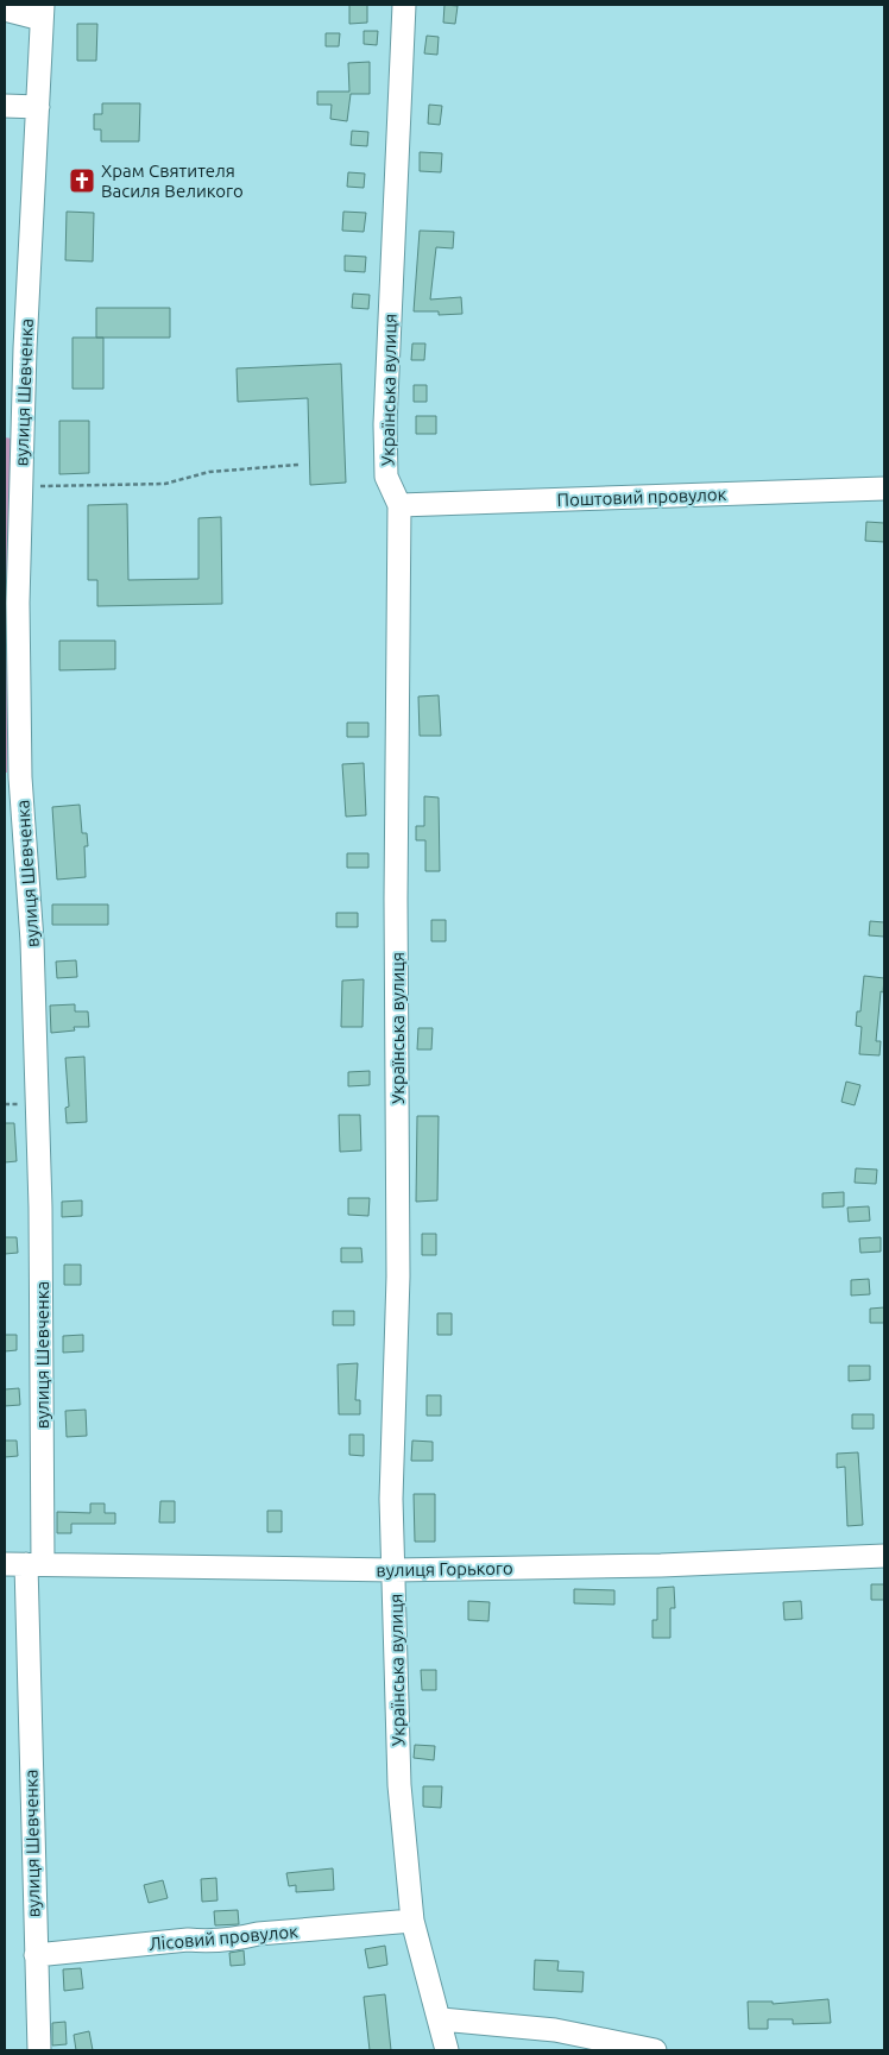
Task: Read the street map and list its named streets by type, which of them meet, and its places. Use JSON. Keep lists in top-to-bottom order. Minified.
{"streets":{"street":["Українська вулиця","вулиця Шевченка","Поштовий провулок","вулиця Горького","Лісовий провулок"]},"crossings":[["Українська вулиця","Поштовий провулок"],["Українська вулиця","вулиця Горького"],["Українська вулиця","Лісовий провулок"],["вулиця Шевченка","вулиця Горького"],["вулиця Шевченка","Лісовий провулок"]],"places":{"church":["Храм Святителя Василя Великого"]}}
